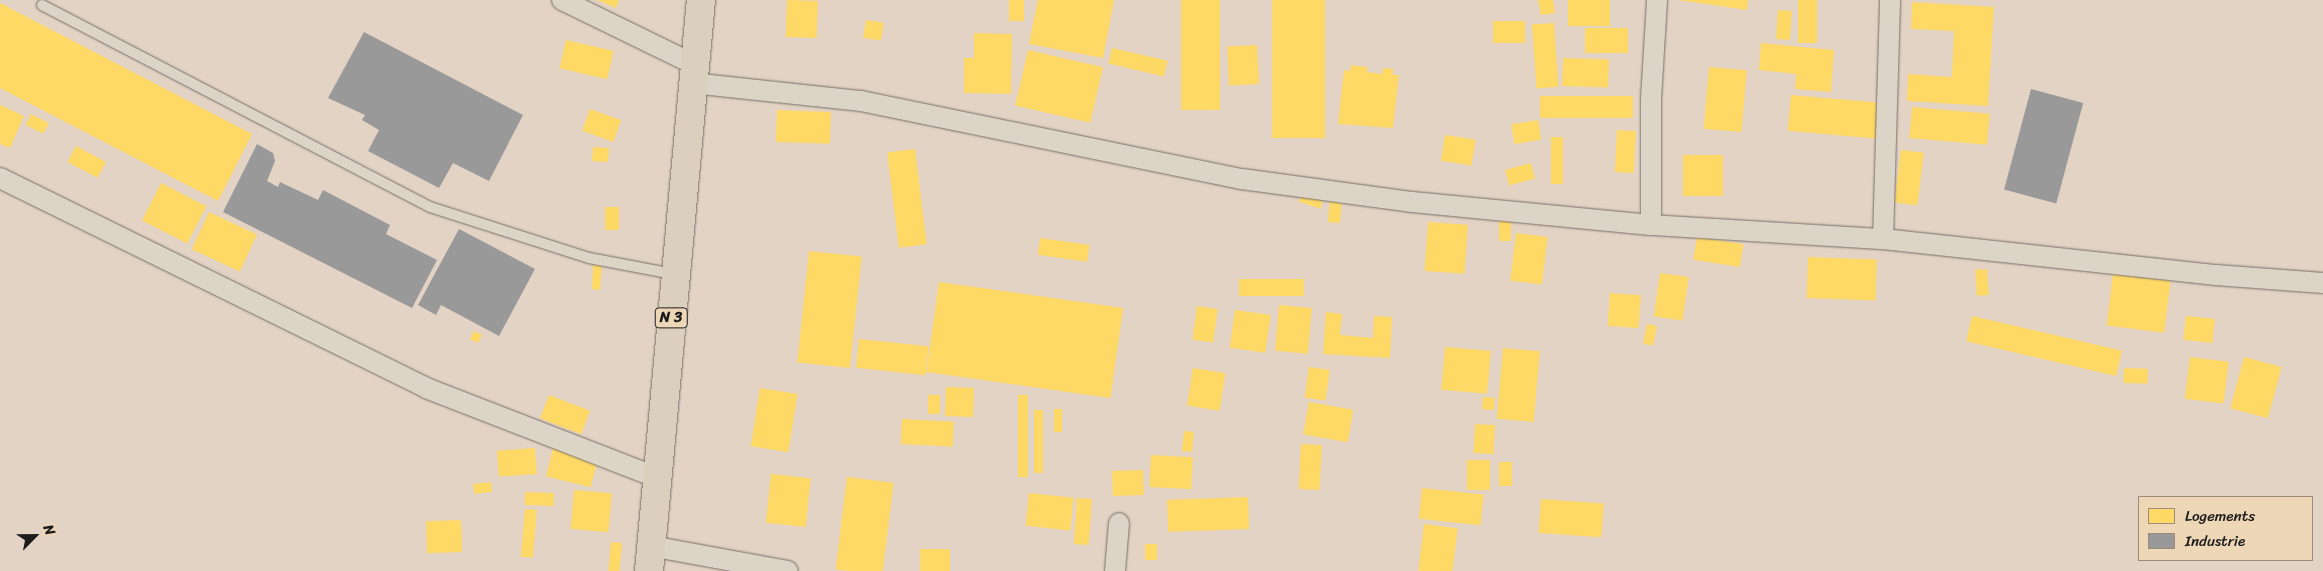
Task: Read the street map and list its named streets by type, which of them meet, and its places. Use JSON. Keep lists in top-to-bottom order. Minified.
{"streets":{"highway":["N 3"]},"legend":["Logements","Industrie"],"north":"top right"}
